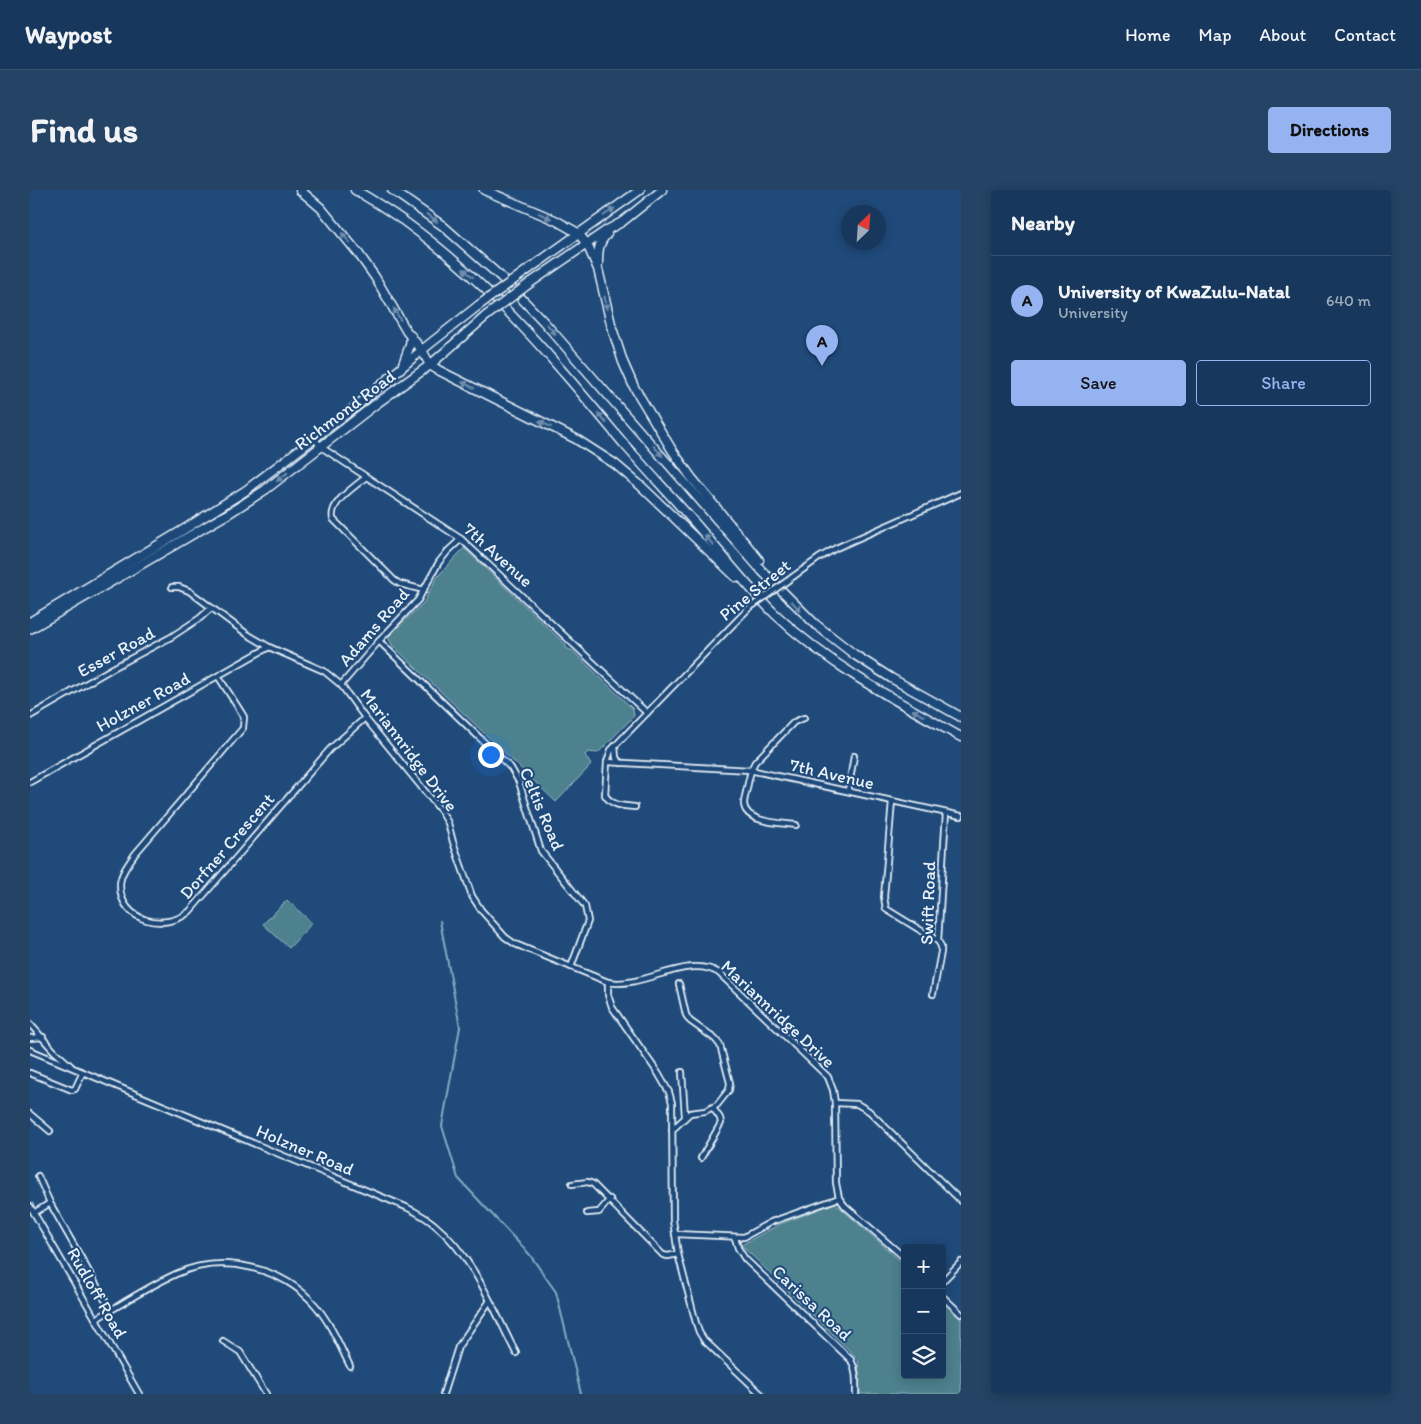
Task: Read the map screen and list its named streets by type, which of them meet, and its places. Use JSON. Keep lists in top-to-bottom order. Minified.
{"streets":{"highway":["Richmond Road"],"street":["7th Avenue","Pine Street","Adams Road","Esser Road","Holzner Road","Mariannridge Drive","Celtis Road","Dorfner Crescent","Swift Road","Rudloff Road","Carissa Road"]},"crossings":[["Richmond Road","7th Avenue"],["7th Avenue","Pine Street"],["7th Avenue","Adams Road"],["7th Avenue","Swift Road"],["Adams Road","Mariannridge Drive"],["Adams Road","Celtis Road"],["Esser Road","Mariannridge Drive"],["Holzner Road","Mariannridge Drive"],["Holzner Road","Dorfner Crescent"],["Mariannridge Drive","Celtis Road"],["Mariannridge Drive","Dorfner Crescent"]],"north":"top right","page":{"header":"Waypost","nav":["Home","Map","About","Contact"],"buttons":["Directions",["Save","Share"]],"title":"Find us","heading":"Nearby","list":[{"mark":"A","name":"University of KwaZulu-Natal","note":"University","value":"640 m"}],"pins":"A","map_buttons":["+","−"]}}
